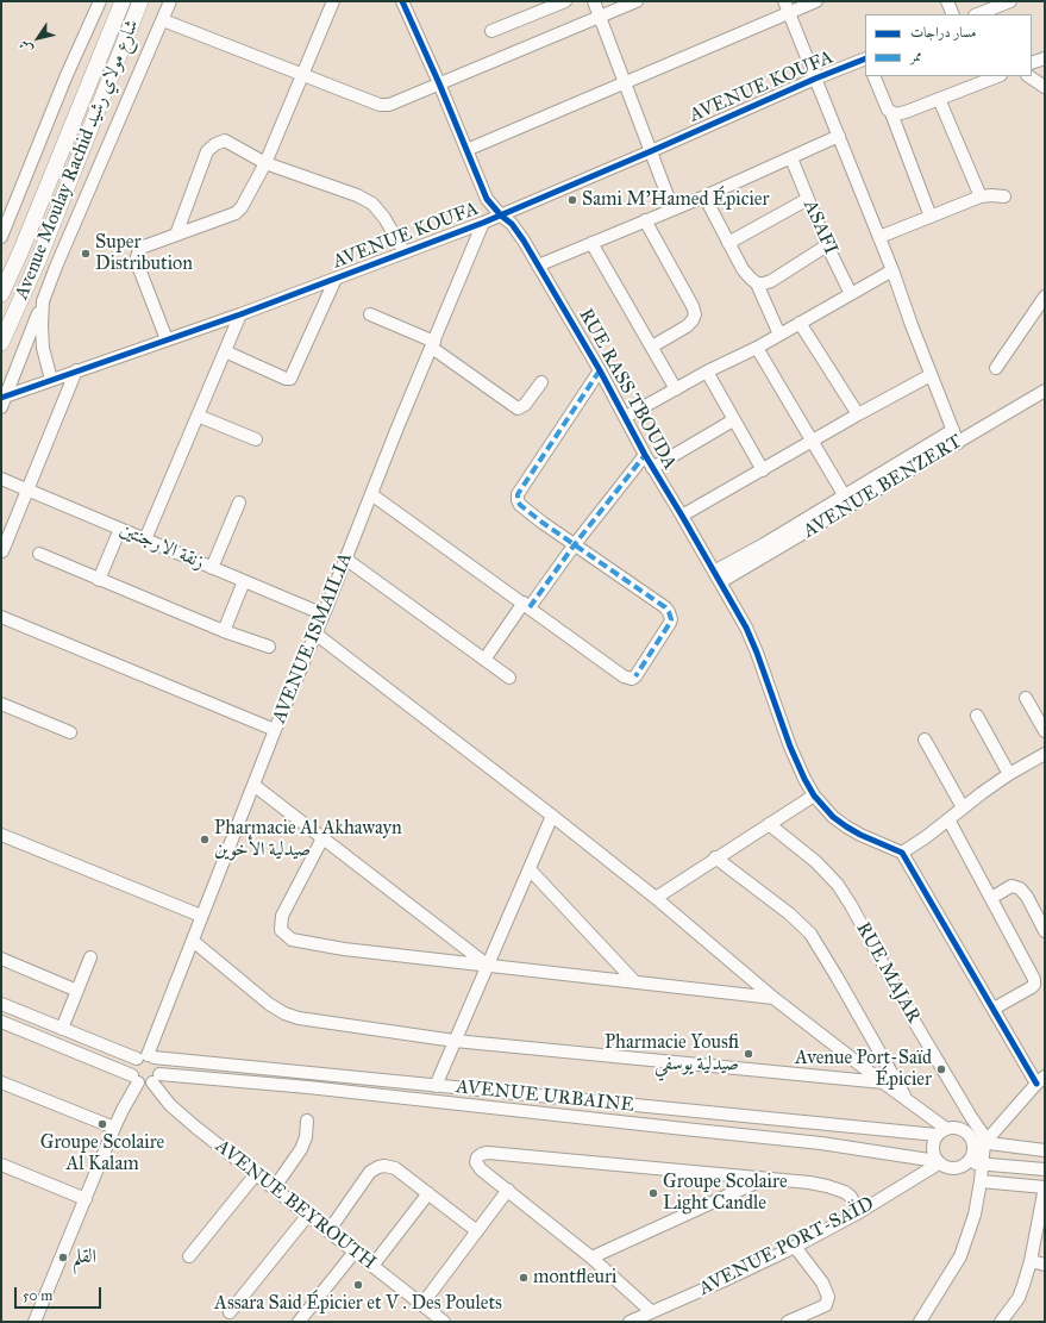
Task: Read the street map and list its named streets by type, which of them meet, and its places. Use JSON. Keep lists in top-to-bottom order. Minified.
{"streets":{"main road":["Avenue Moulay Rachid شارع مولاي رشيد"],"street":["AVENUE KOUFA","ASAFI","RUE RASS TBOUDA","AVENUE BENZERT","زنقة الارجنتين","AVENUE ISMAILIA","RUE MAJAR","AVENUE URBAINE","AVENUE BEYROUTH","AVENUE PORT-SAÏD"]},"crossings":[["AVENUE KOUFA","RUE RASS TBOUDA"],["AVENUE KOUFA","AVENUE ISMAILIA"],["RUE RASS TBOUDA","AVENUE BENZERT"],["زنقة الارجنتين","AVENUE ISMAILIA"],["AVENUE ISMAILIA","AVENUE URBAINE"],["AVENUE ISMAILIA","AVENUE BEYROUTH"],["RUE MAJAR","AVENUE URBAINE"],["RUE MAJAR","AVENUE PORT-SAÏD"],["AVENUE URBAINE","AVENUE BEYROUTH"],["AVENUE URBAINE","AVENUE PORT-SAÏD"]],"places":["Sami M'Hamed Épicier","Super Distribution","Pharmacie Al Akhawayn صيدلية الأخوين","Pharmacie Yousfi صيدلية يوسفي","Avenue Port-Saïd Épicier","Groupe Scolaire Al Kalam","Groupe Scolaire Light Candle","القلم","montfleuri","Assara Said Épicier et V . Des Poulets"],"legend":["مسار دراجات","ممر"],"scale_bar":"50 m","north":"bottom left"}
